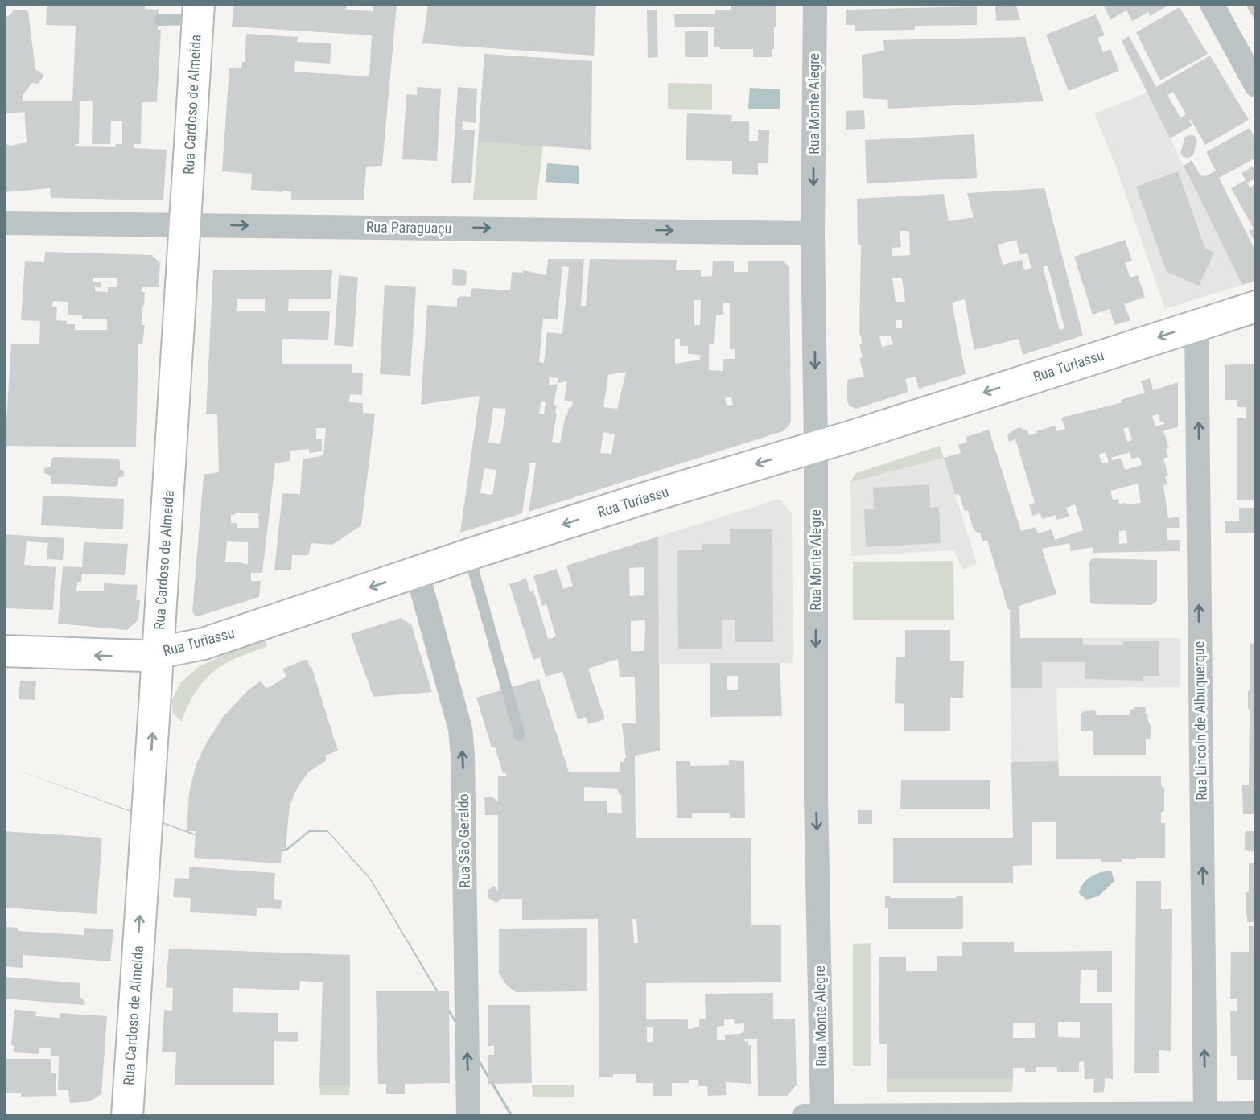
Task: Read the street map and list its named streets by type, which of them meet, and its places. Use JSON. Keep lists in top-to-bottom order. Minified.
{"streets":{"street":["Rua Monte Alegre","Rua Cardoso de Almeida","Rua Paraguaçu","Rua Turiassu","Rua Lincoln de Albuquerque","Rua São Geraldo"]},"crossings":[["Rua Monte Alegre","Rua Paraguaçu"],["Rua Monte Alegre","Rua Turiassu"],["Rua Cardoso de Almeida","Rua Paraguaçu"],["Rua Cardoso de Almeida","Rua Turiassu"],["Rua Turiassu","Rua Lincoln de Albuquerque"],["Rua Turiassu","Rua São Geraldo"]],"one_way":["Rua Monte Alegre","Rua Cardoso de Almeida","Rua Paraguaçu","Rua Turiassu","Rua Lincoln de Albuquerque","Rua São Geraldo"]}
